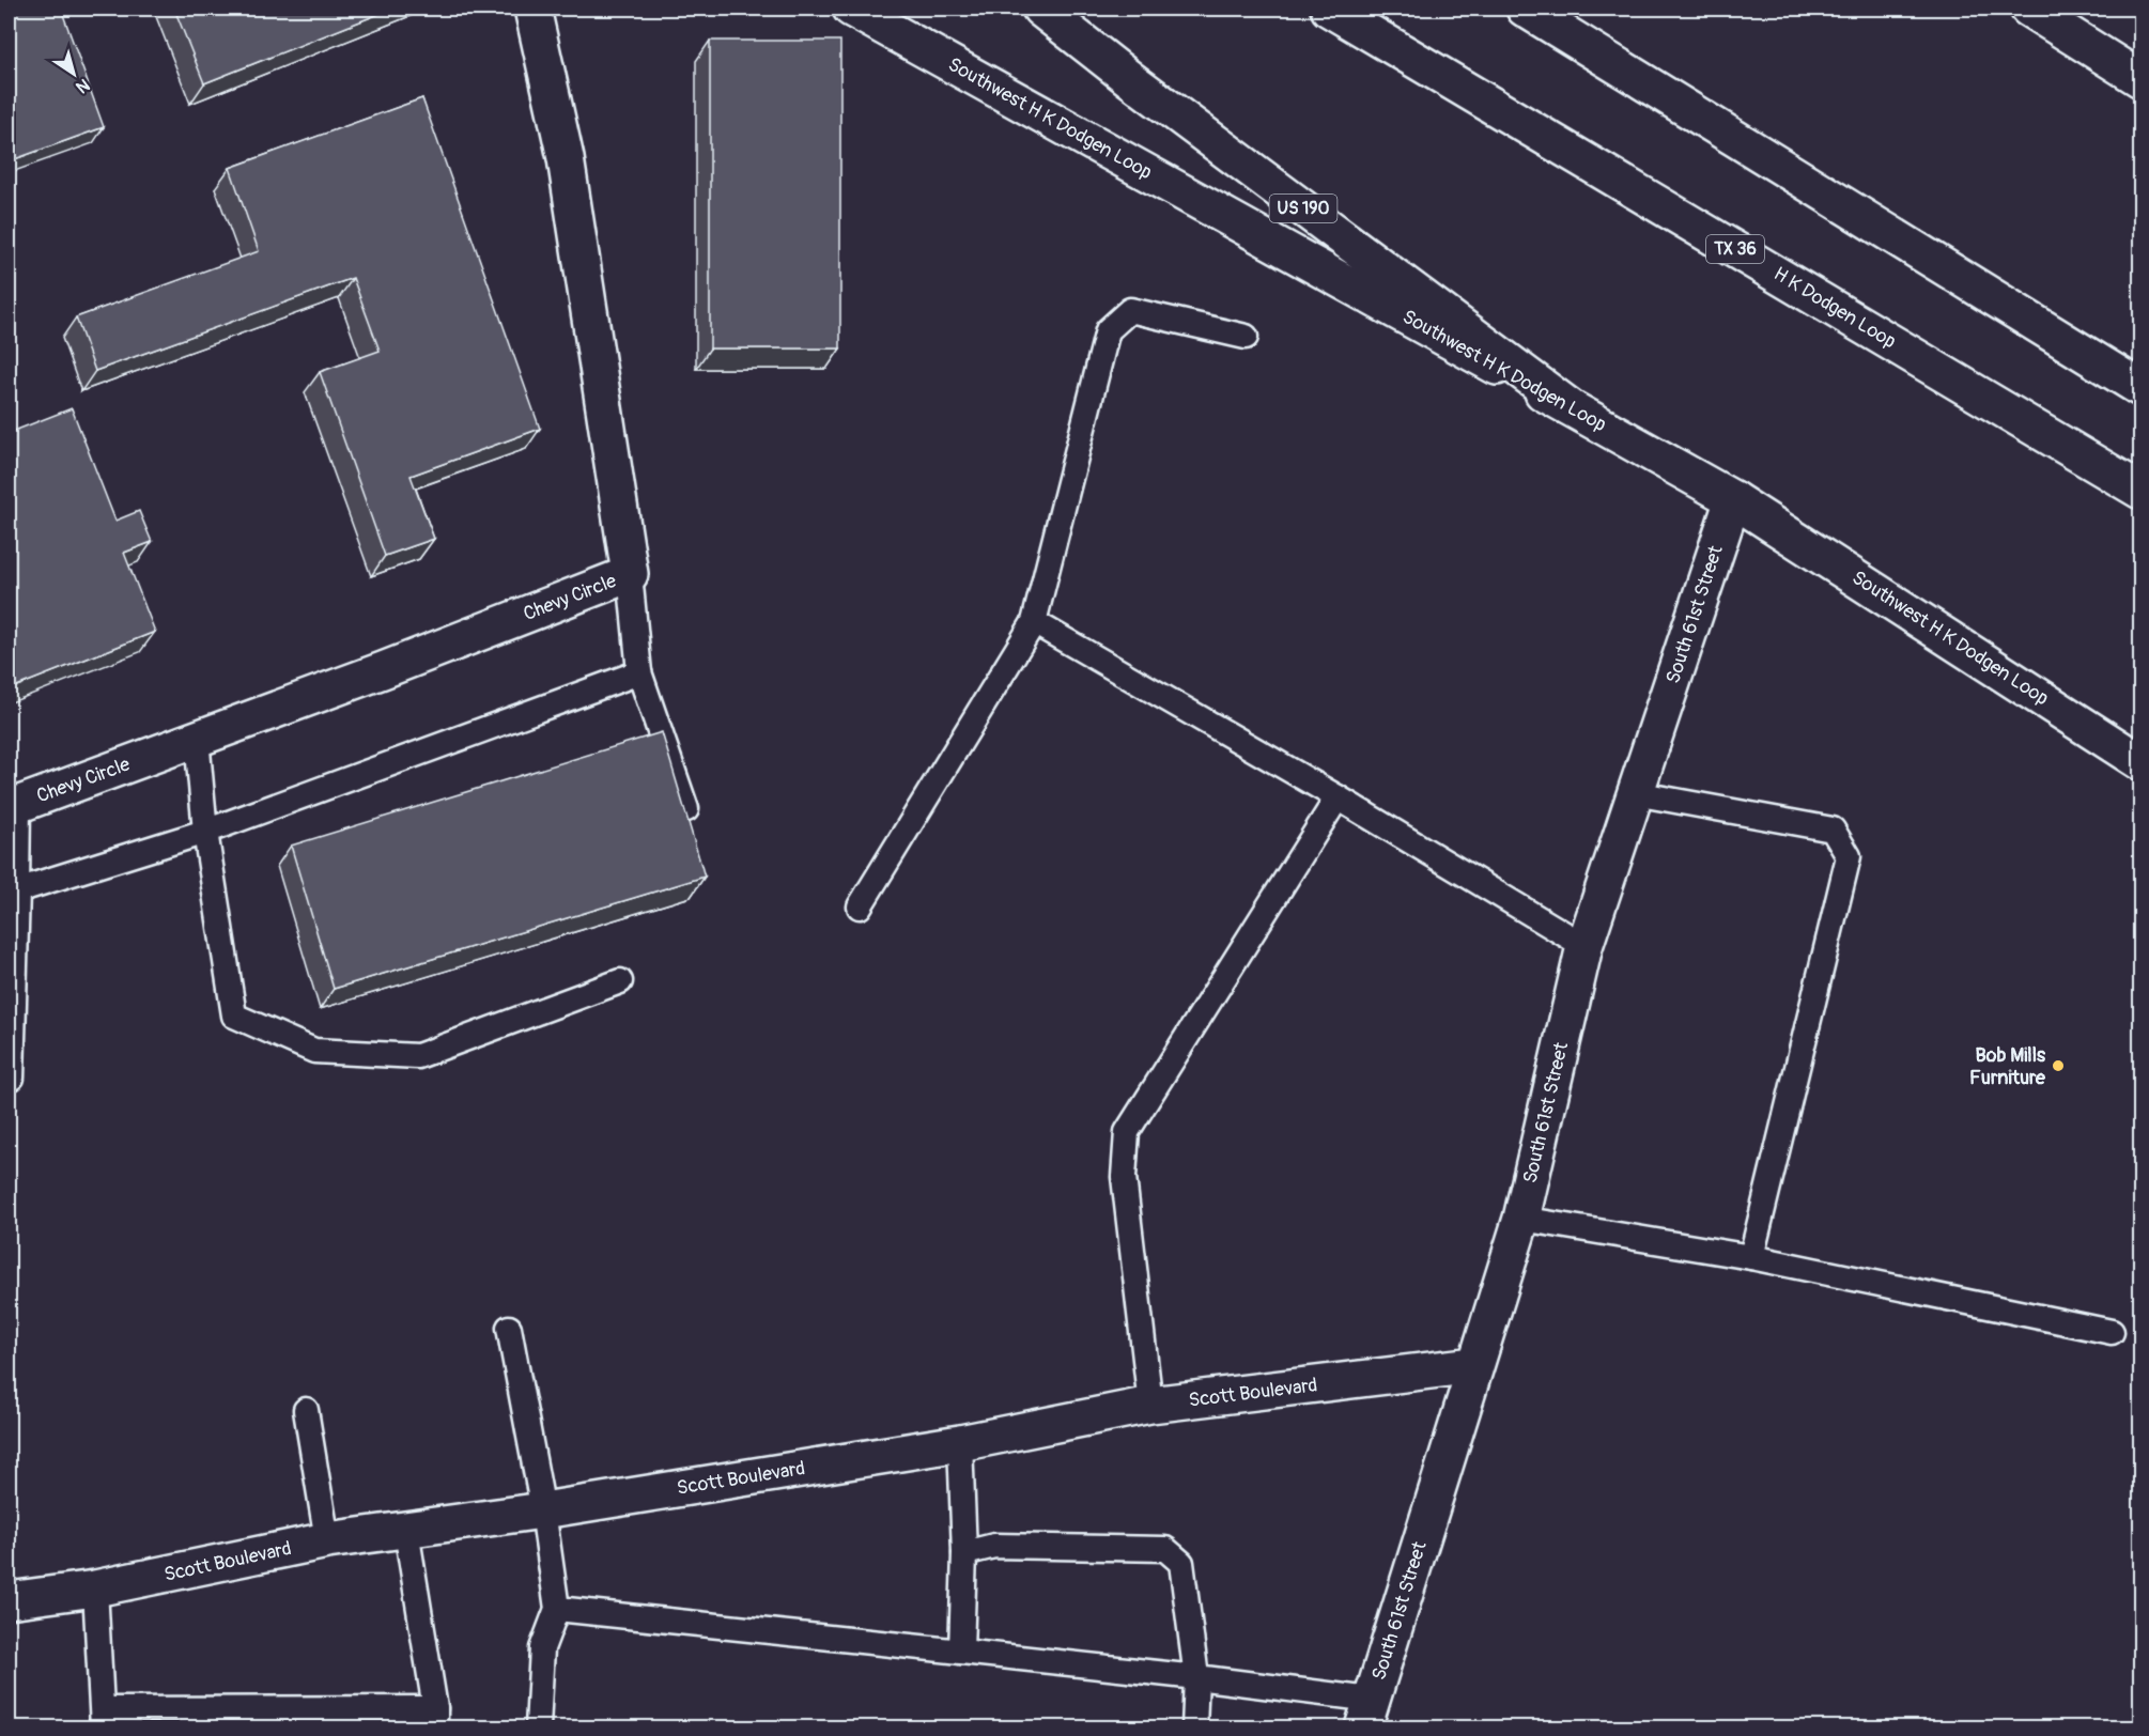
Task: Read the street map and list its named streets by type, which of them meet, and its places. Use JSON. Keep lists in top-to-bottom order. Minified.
{"streets":{"main road":["Southwest H K Dodgen Loop","US 190","TX 36","H K Dodgen Loop","Chevy Circle","South 61st Street","Scott Boulevard"]},"crossings":[["Southwest H K Dodgen Loop","US 190"],["Southwest H K Dodgen Loop","South 61st Street"],["South 61st Street","Scott Boulevard"]],"places":["Bob Mills Furniture"],"north":"bottom right"}
